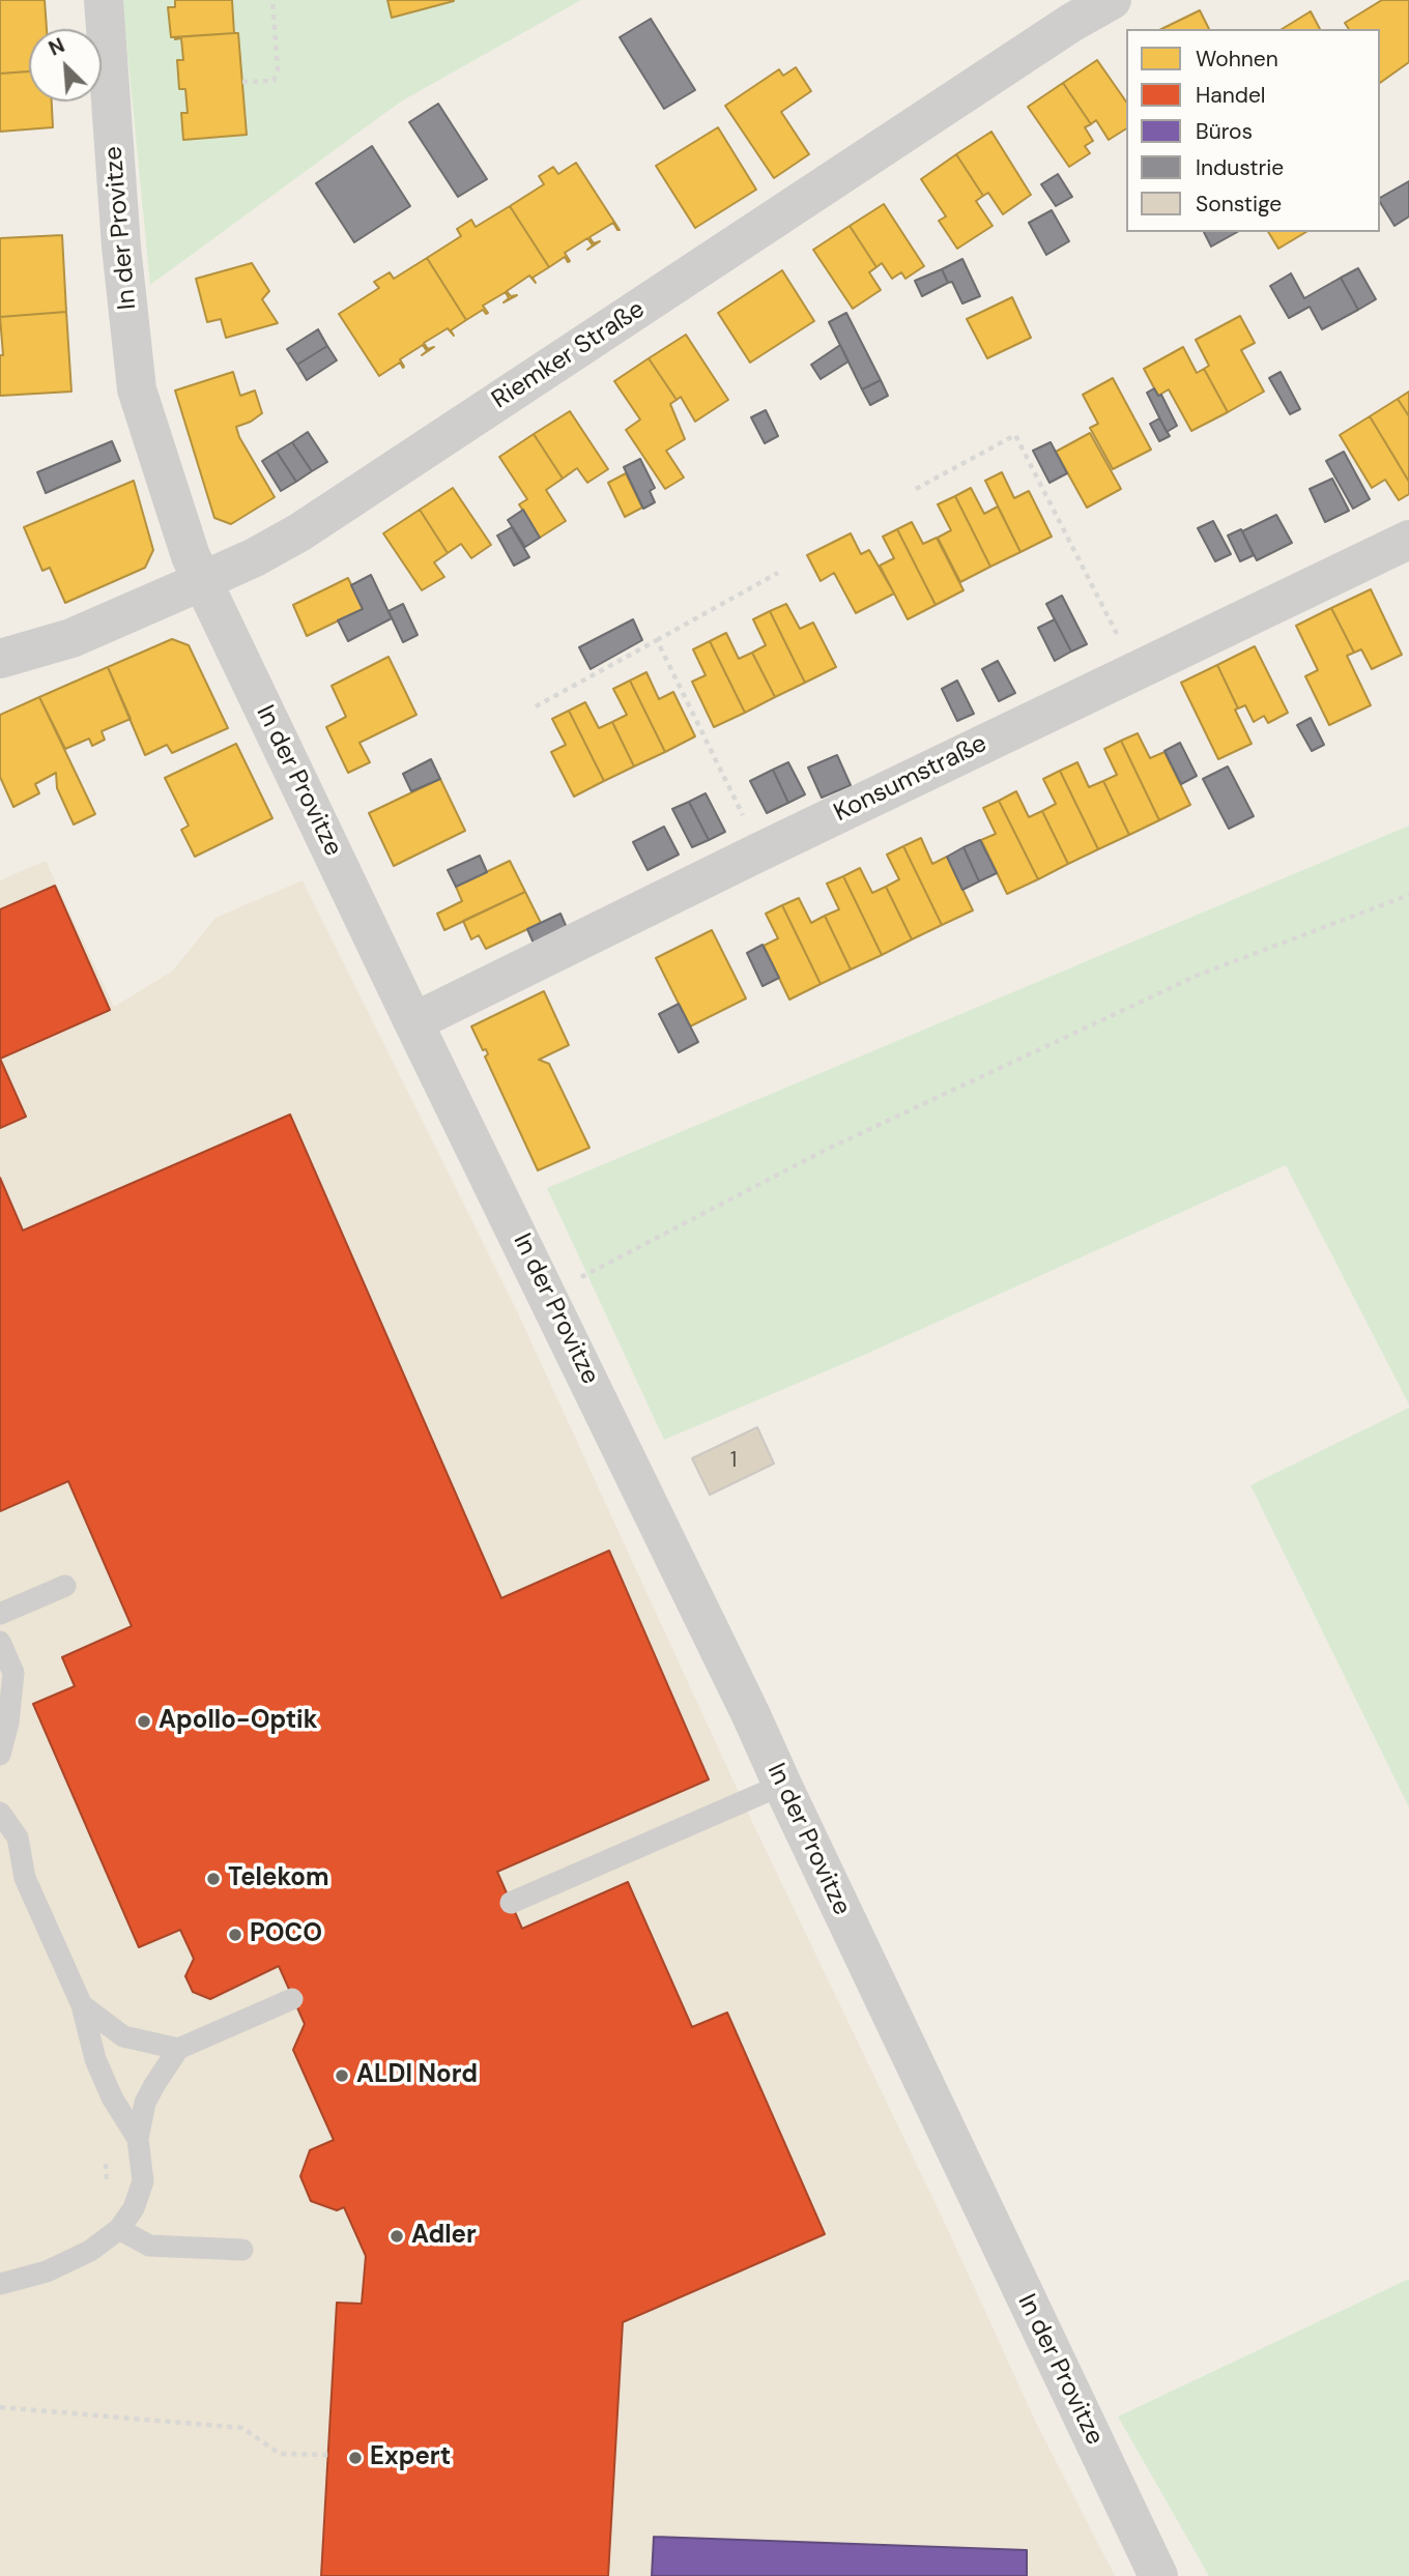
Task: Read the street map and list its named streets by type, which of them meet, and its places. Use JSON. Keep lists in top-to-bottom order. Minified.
{"streets":{"street":["In der Provitze","Riemker Straße","Konsumstraße"]},"crossings":[["In der Provitze","Riemker Straße"],["In der Provitze","Konsumstraße"]],"places":["Apollo-Optik","Telekom","POCO","ALDI Nord","Adler","Expert"],"house_numbers":["1"],"legend":["Wohnen","Handel","Büros","Industrie","Sonstige"],"north":"top left"}
